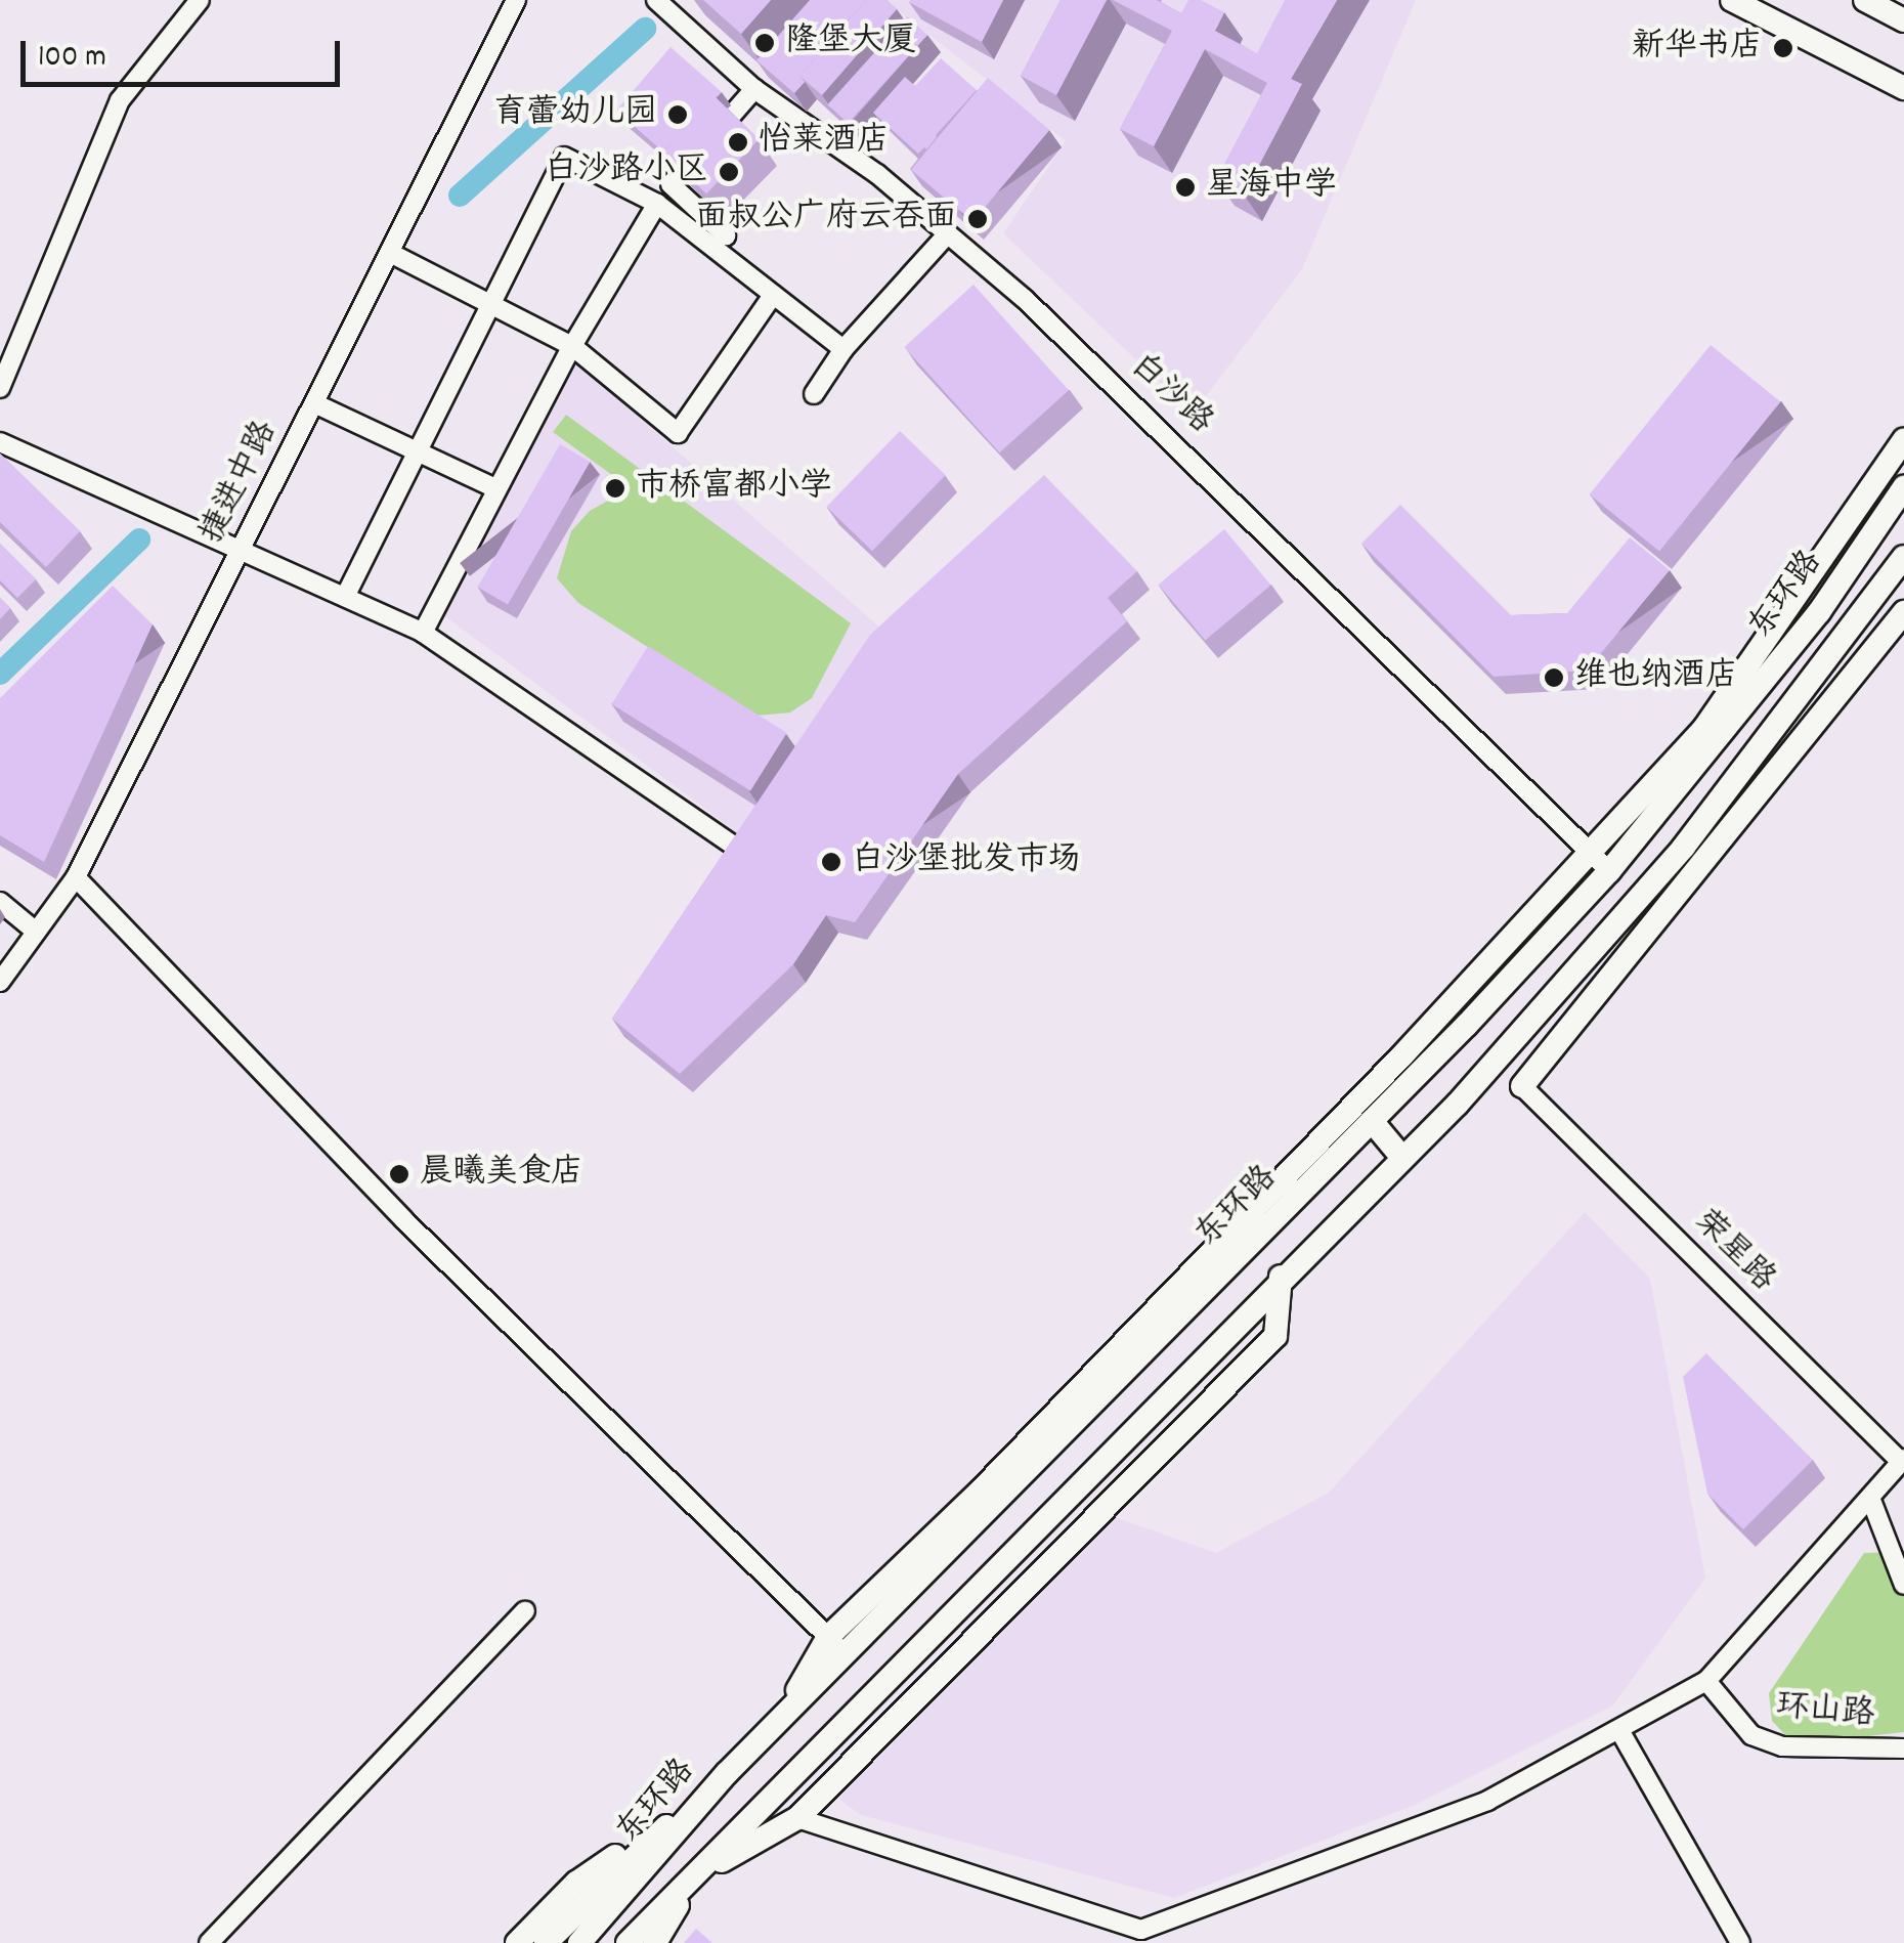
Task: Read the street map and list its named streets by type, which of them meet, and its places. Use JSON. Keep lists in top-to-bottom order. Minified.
{"streets":{"main road":["东环路"],"street":["白沙路","捷进中路","荣星路","环山路"]},"crossings":[["白沙路","东环路"]],"places":["隆堡大厦","新华书店","育蕾幼儿园","怡莱酒店","白沙路小区","星海中学","面叔公广府云吞面","市桥富都小学","维也纳酒店","白沙堡批发市场","晨曦美食店"],"scale_bar":"100 m"}
